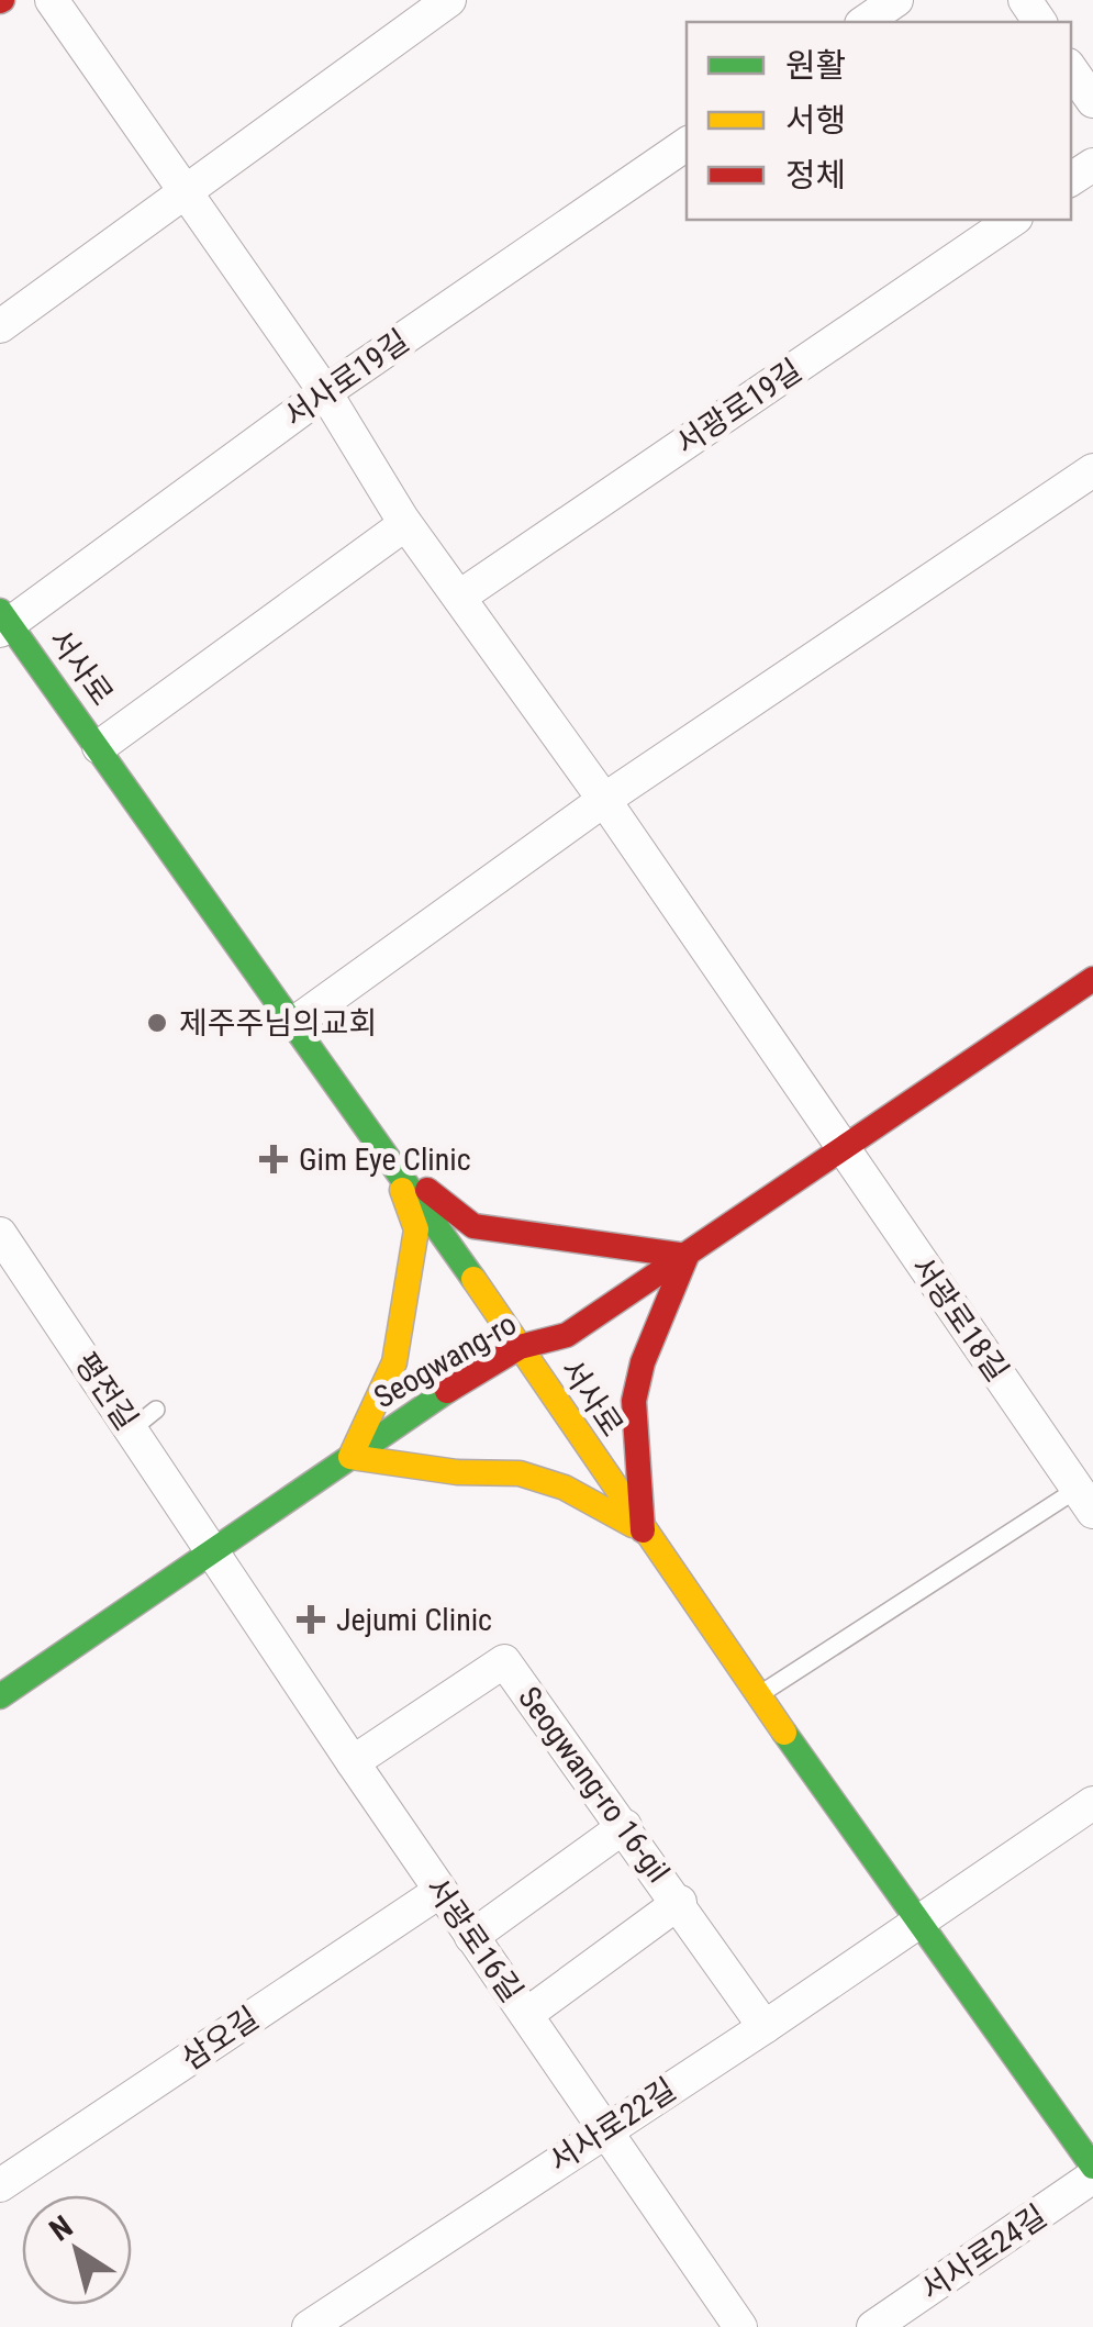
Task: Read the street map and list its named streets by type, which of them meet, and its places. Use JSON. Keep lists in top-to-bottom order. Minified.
{"streets":{"main road":["서사로","Seogwang-ro"],"street":["서사로19길","서광로19길","서광로18길","평전길","Seogwang-ro 16-gil","서광로16길","삼오길","서사로22길","서사로24길"]},"crossings":[["서사로19길","서사로"],["서사로","Seogwang-ro"],["서사로","서사로22길"],["서광로18길","Seogwang-ro"],["Seogwang-ro","평전길"],["Seogwang-ro","서광로16길"],["평전길","서광로16길"],["Seogwang-ro 16-gil","서광로16길"],["서광로16길","삼오길"],["서광로16길","서사로22길"]],"places":{"other":["제주주님의교회"],"health":["Gim Eye Clinic","Jejumi Clinic"]},"legend":["원활","서행","정체"],"north":"top left"}
